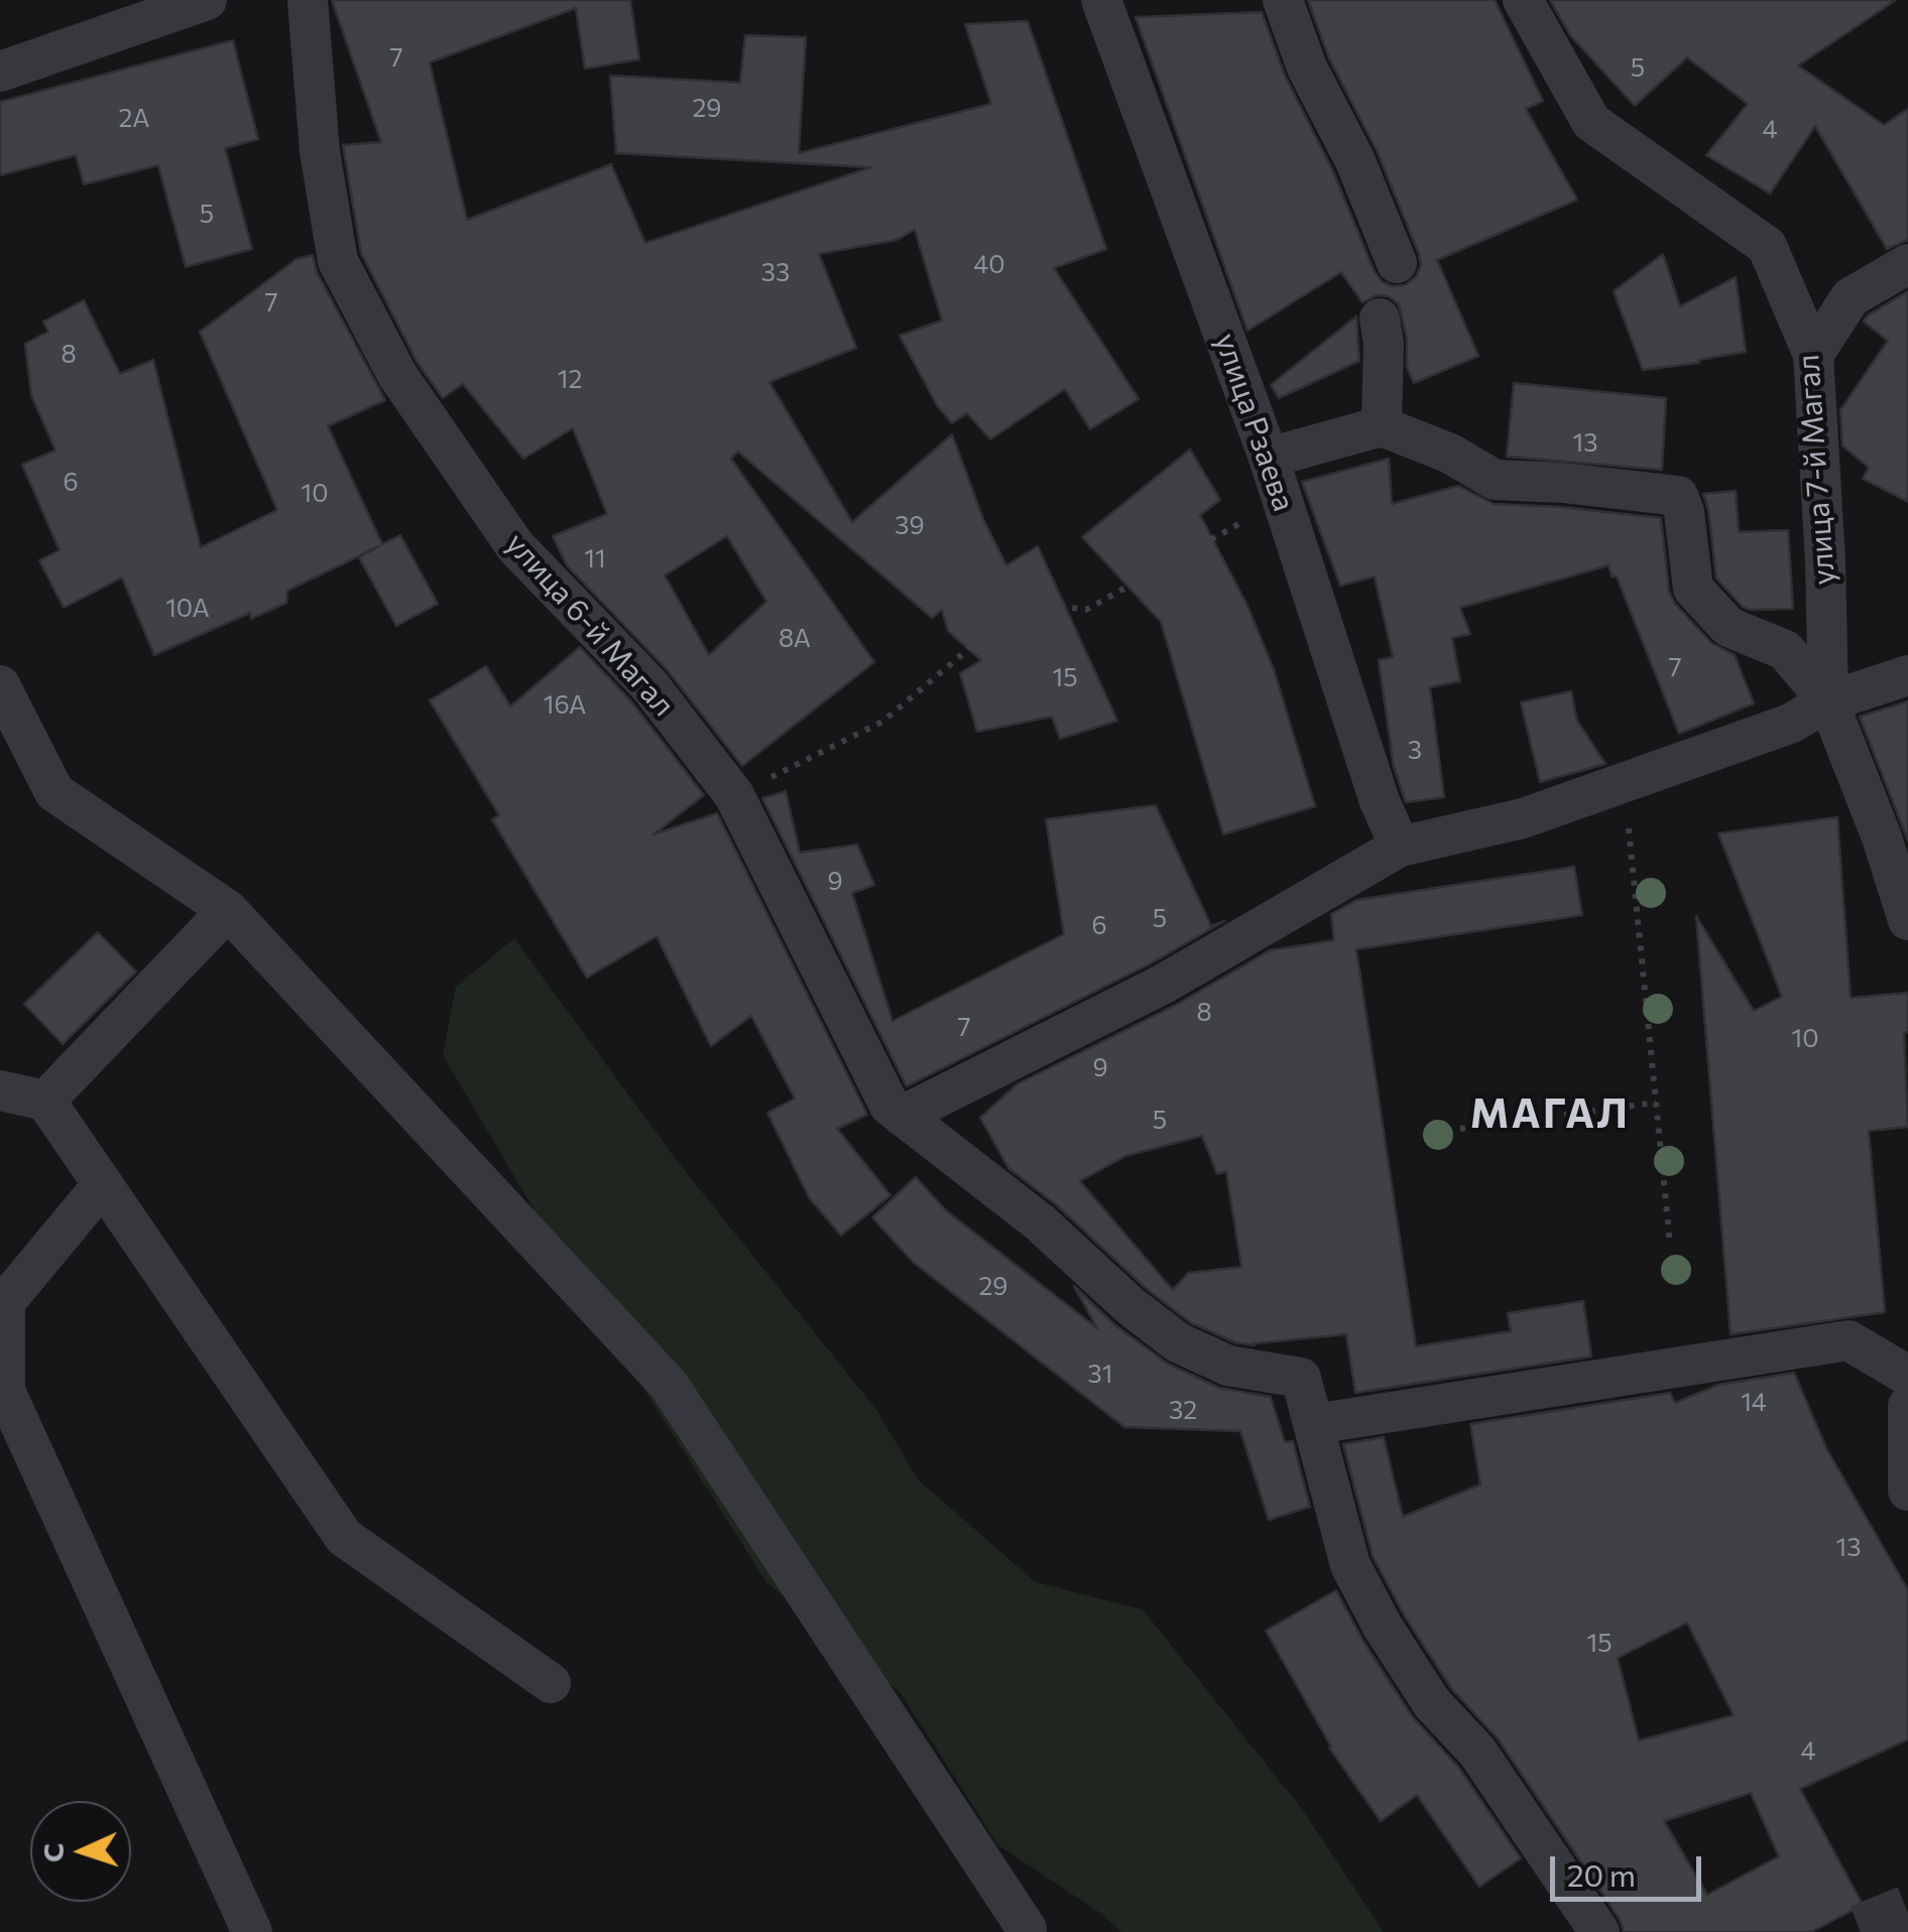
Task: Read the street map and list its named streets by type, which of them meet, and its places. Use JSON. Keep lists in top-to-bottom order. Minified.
{"streets":{"street":["улица Рзаева","улица 7-й Магал","улица 6-й Магал"]},"districts":["МАГАЛ"],"house_numbers":["7","5","29","2А","4","5","40","33","7","8","12","13","6","10","39","11","10А","8А","7","15","16А","3","9","5","6","8","7","10","9","5","29","31","14","32","13","15","4"],"scale_bar":"20 m","north":"left"}
